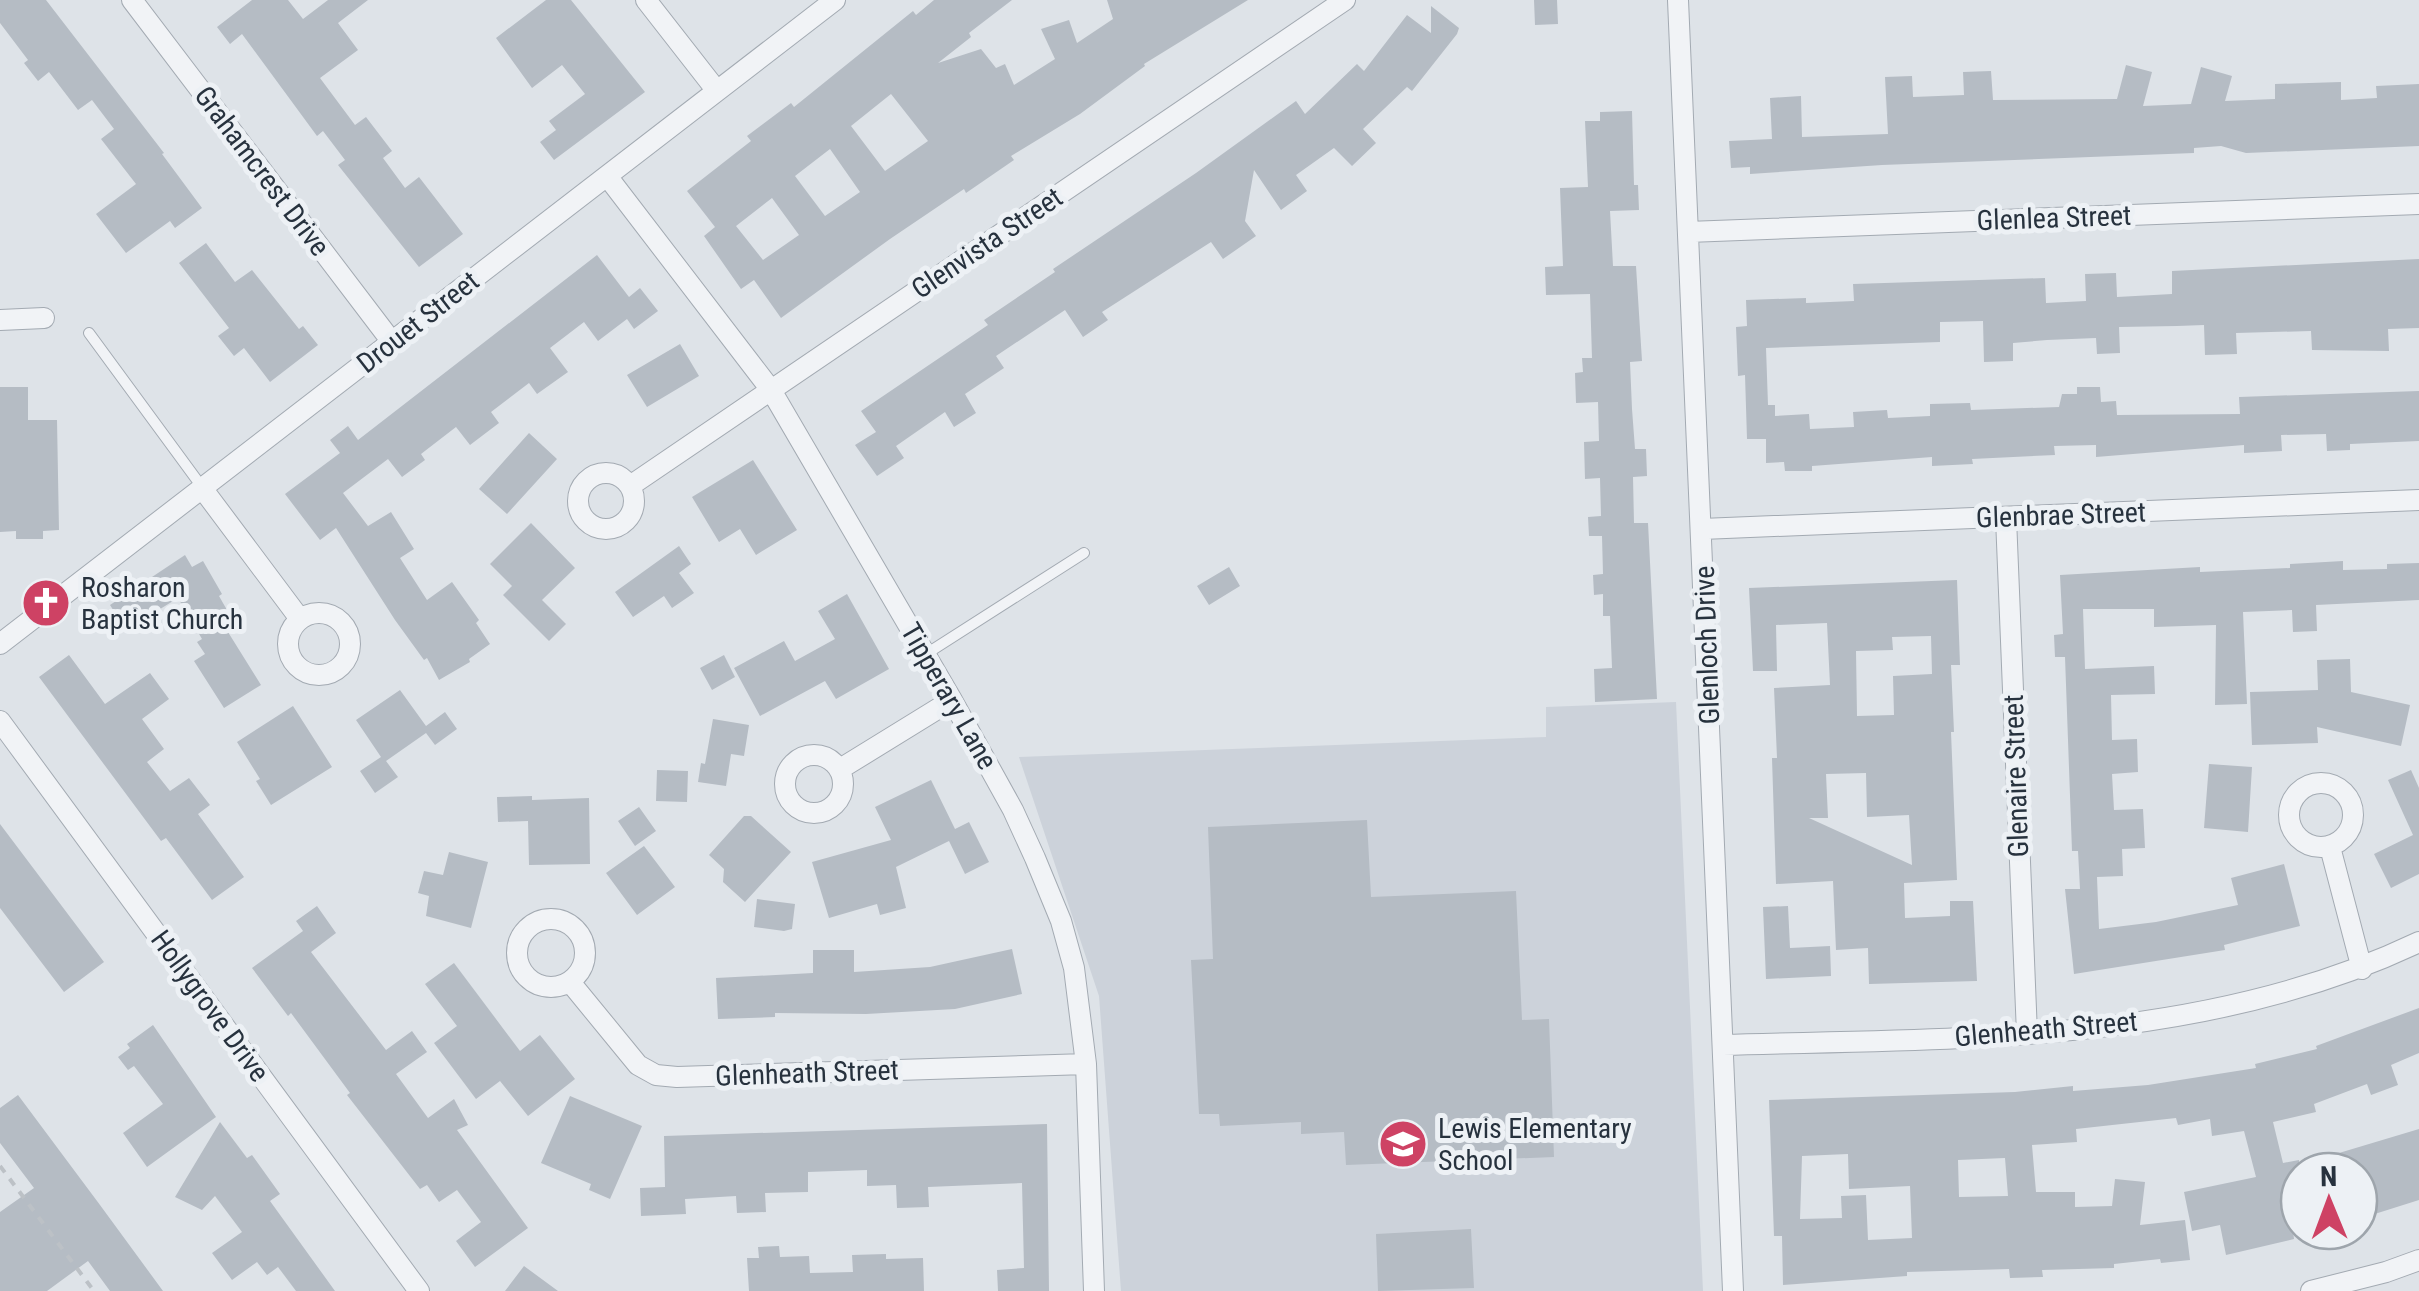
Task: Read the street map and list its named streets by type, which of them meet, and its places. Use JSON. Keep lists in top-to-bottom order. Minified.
{"streets":{"street":["Grahamcrest Drive","Glenlea Street","Glenvista Street","Drouet Street","Glenbrae Street","Glenloch Drive","Tipperary Lane","Glenaire Street","Hollygrove Drive","Glenheath Street"]},"crossings":[["Grahamcrest Drive","Drouet Street"],["Glenlea Street","Glenloch Drive"],["Glenvista Street","Tipperary Lane"],["Drouet Street","Tipperary Lane"],["Glenbrae Street","Glenloch Drive"],["Glenbrae Street","Glenaire Street"],["Glenloch Drive","Glenheath Street"],["Tipperary Lane","Glenheath Street"],["Glenaire Street","Glenheath Street"]],"places":{"church":["Rosharon Baptist Church"],"school or university":["Lewis Elementary School"]},"north":"top"}
